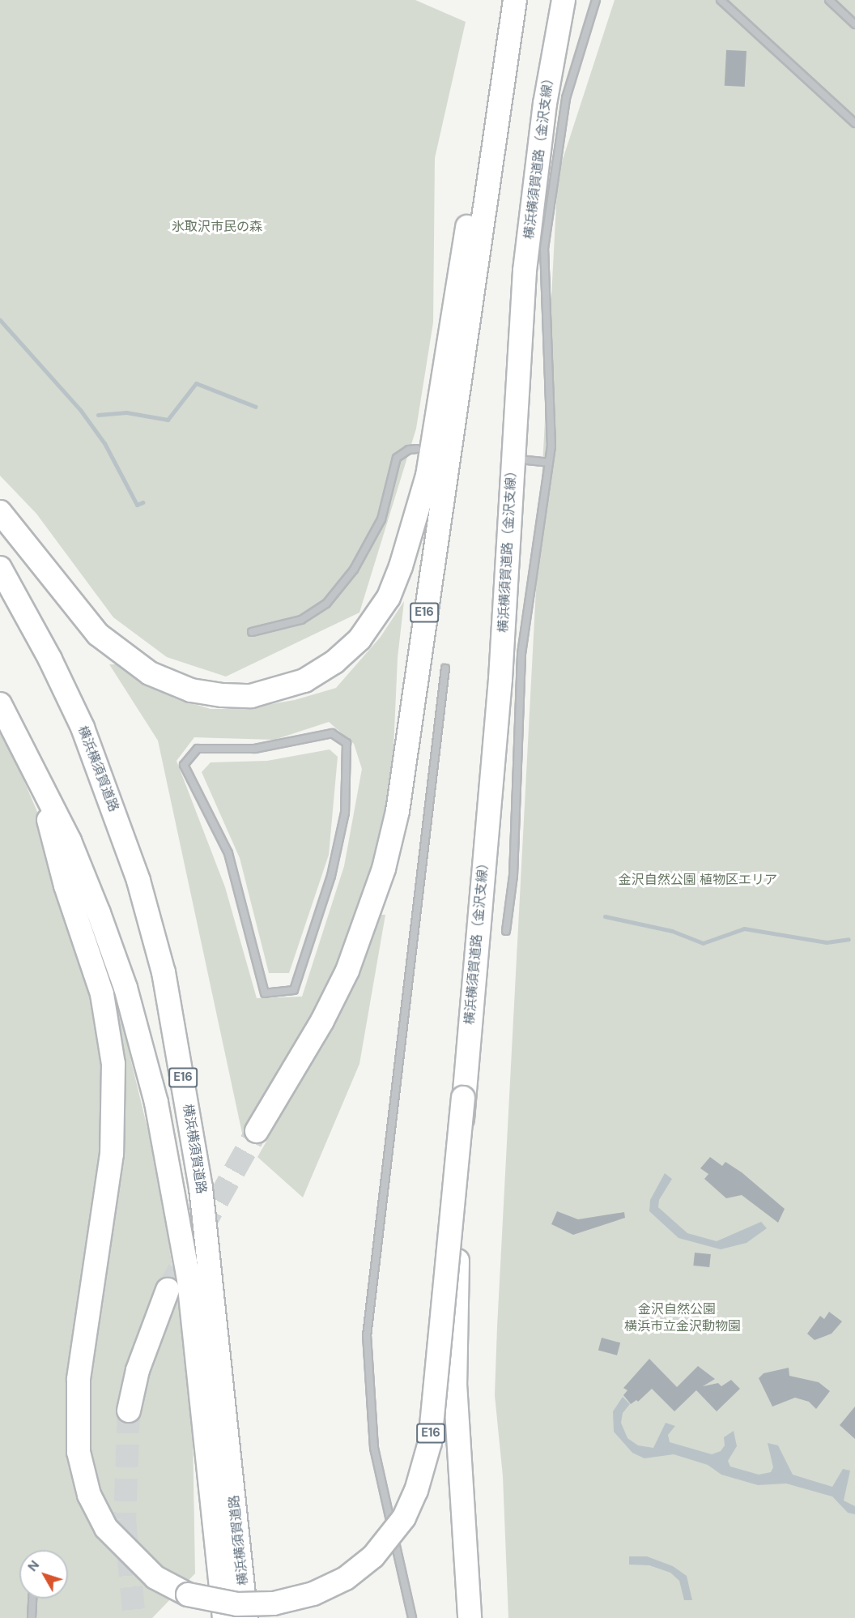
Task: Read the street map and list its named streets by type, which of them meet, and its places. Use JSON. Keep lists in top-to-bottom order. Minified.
{"streets":{"highway":["横浜横須賀道路（金沢支線）","E16","横浜横須賀道路"]},"crossings":[["横浜横須賀道路（金沢支線）","E16"],["E16","横浜横須賀道路"]],"parks":["氷取沢市民の森","金沢自然公園 植物区エリア","金沢自然公園","横浜市立金沢動物園"],"north":"top left"}
